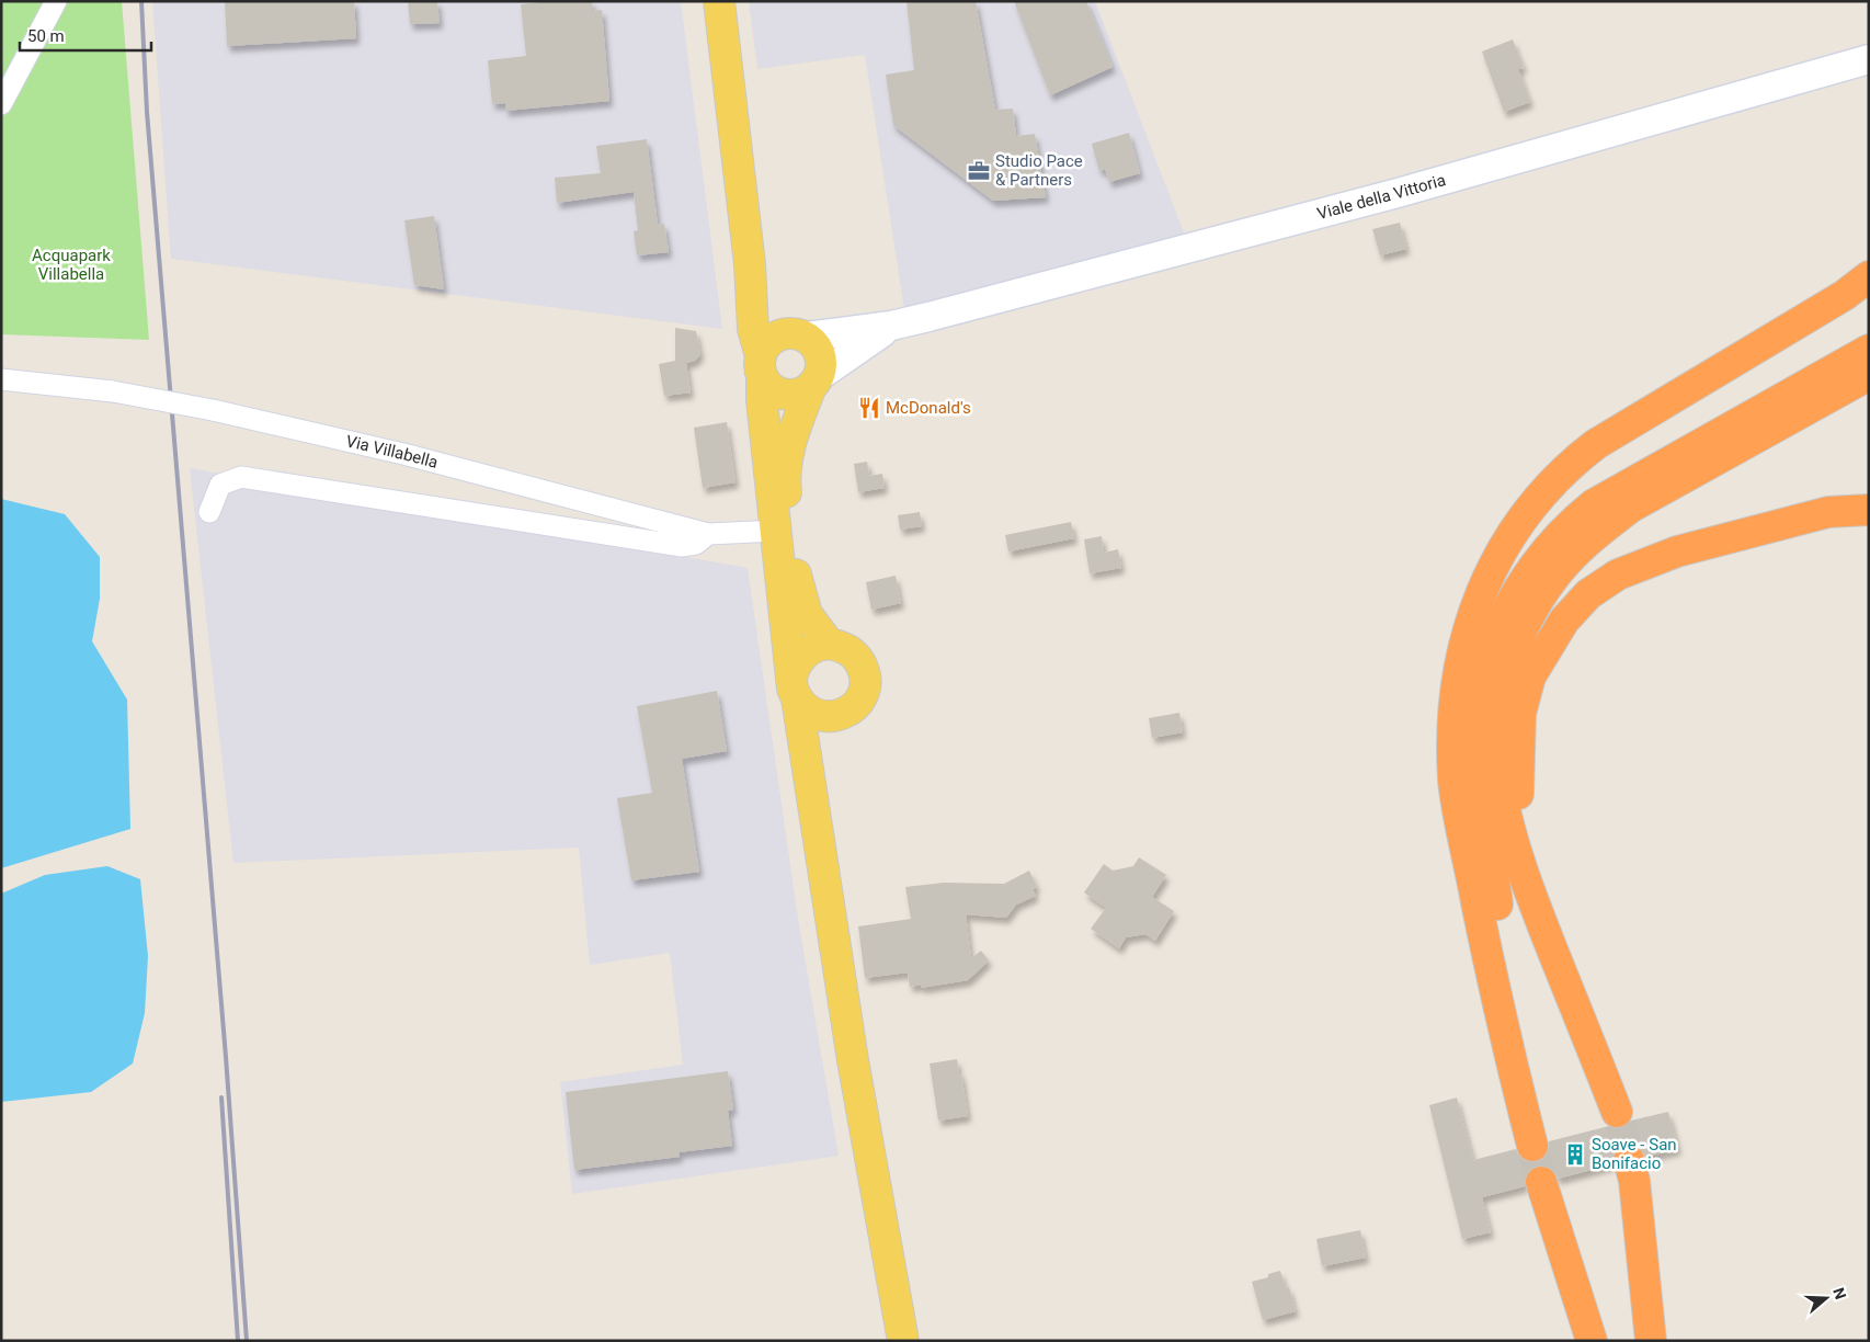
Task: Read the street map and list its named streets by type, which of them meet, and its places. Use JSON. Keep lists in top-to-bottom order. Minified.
{"streets":{"street":["Viale della Vittoria","Via Villabella"]},"parks":["Acquapark Villabella"],"places":{"office":["Studio Pace & Partners"],"restaurant":["McDonald's"],"building":["Soave - San Bonifacio"]},"scale_bar":"50 m","north":"right"}
